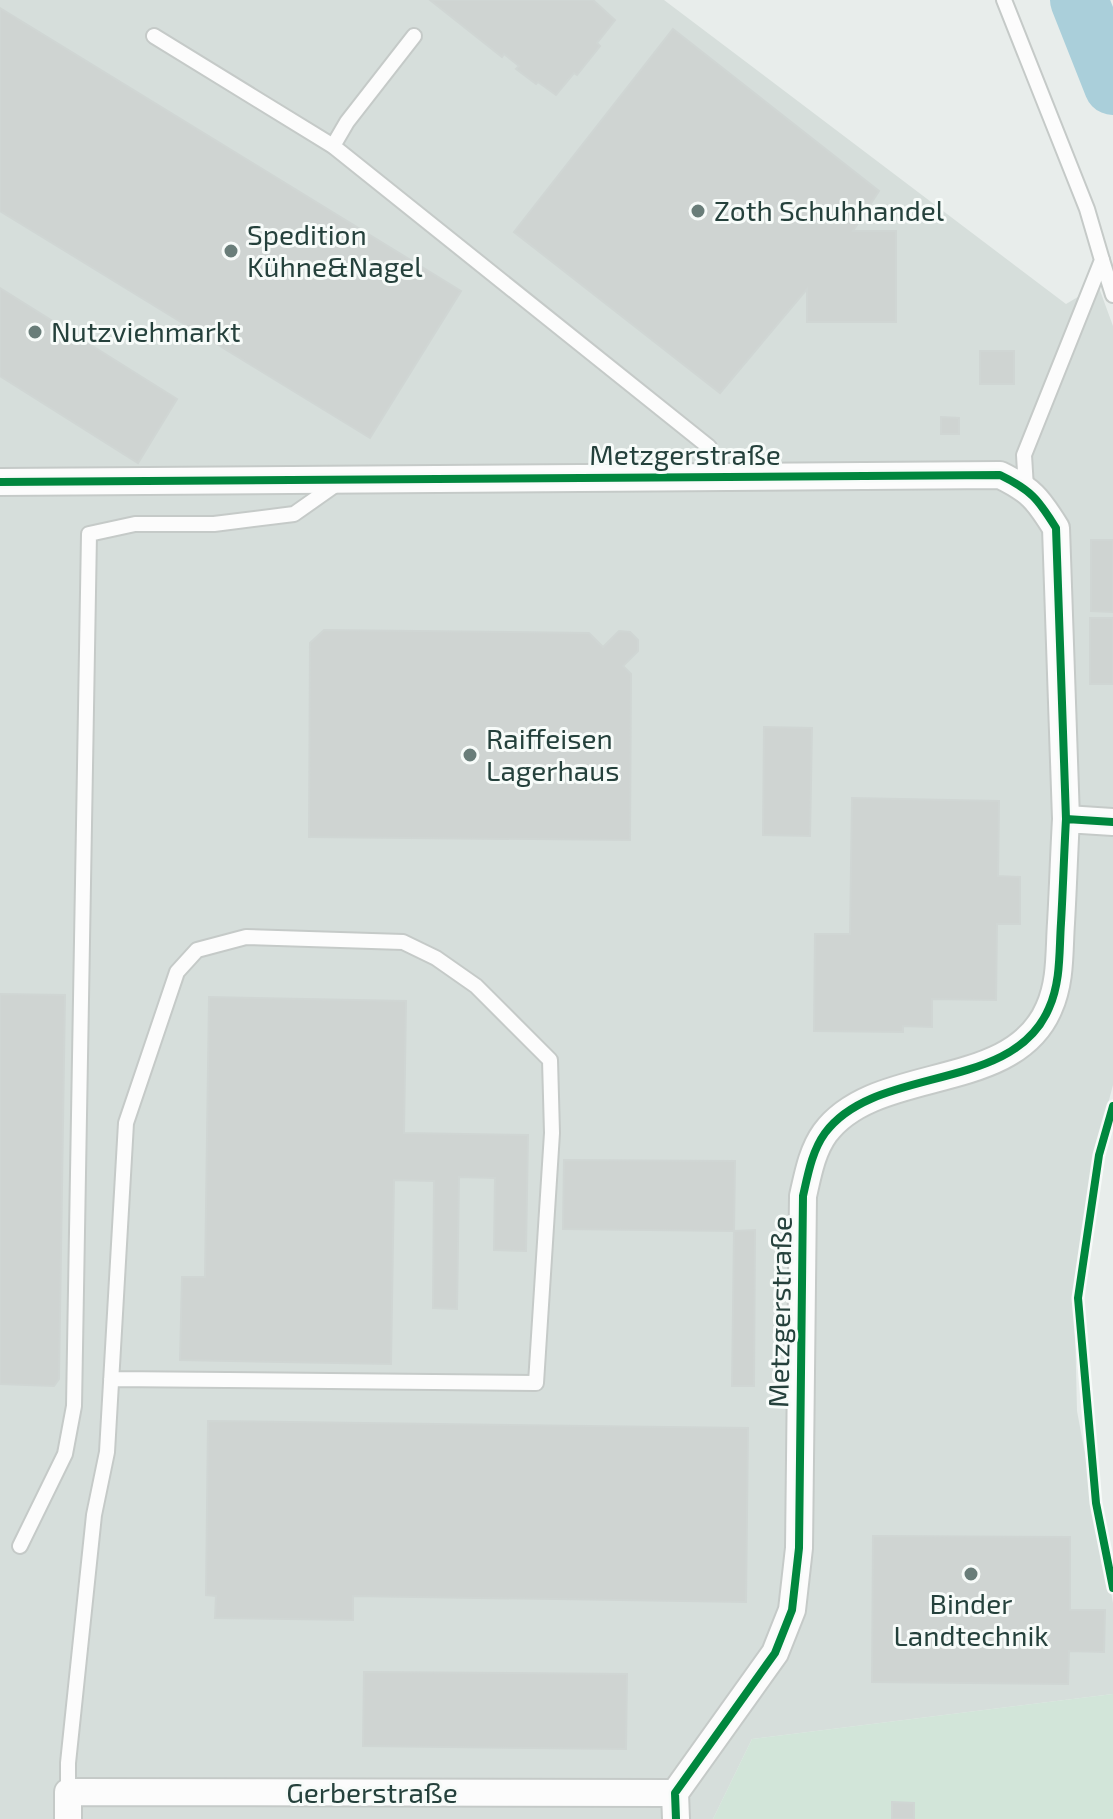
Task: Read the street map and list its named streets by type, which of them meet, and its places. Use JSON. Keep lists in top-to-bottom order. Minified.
{"streets":{"street":["Metzgerstraße","Gerberstraße"]},"crossings":[["Metzgerstraße","Gerberstraße"]],"places":["Zoth Schuhhandel","Spedition Kühne&Nagel","Nutzviehmarkt","Raiffeisen Lagerhaus","Binder Landtechnik"]}
